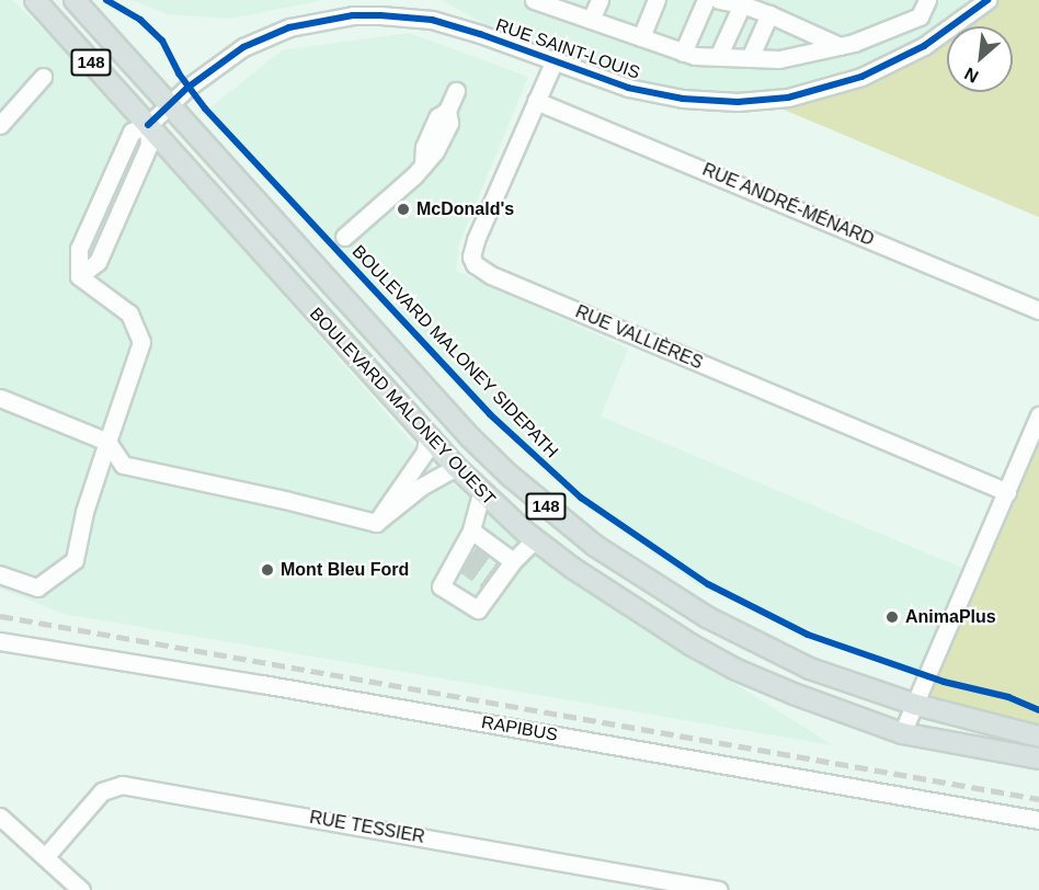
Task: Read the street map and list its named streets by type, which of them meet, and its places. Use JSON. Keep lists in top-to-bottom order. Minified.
{"streets":{"main road":["148","BOULEVARD MALONEY OUEST"],"street":["RUE SAINT-LOUIS","RUE ANDRÉ-MÉNARD","RUE VALLIÈRES","RAPIBUS","RUE TESSIER"],"cycle path":["BOULEVARD MALONEY SIDEPATH"]},"crossings":[["RUE SAINT-LOUIS","RUE VALLIÈRES"],["RUE SAINT-LOUIS","BOULEVARD MALONEY OUEST"],["RUE ANDRÉ-MÉNARD","RUE VALLIÈRES"]],"places":["McDonald's","Mont Bleu Ford","AnimaPlus"],"north":"bottom left"}
